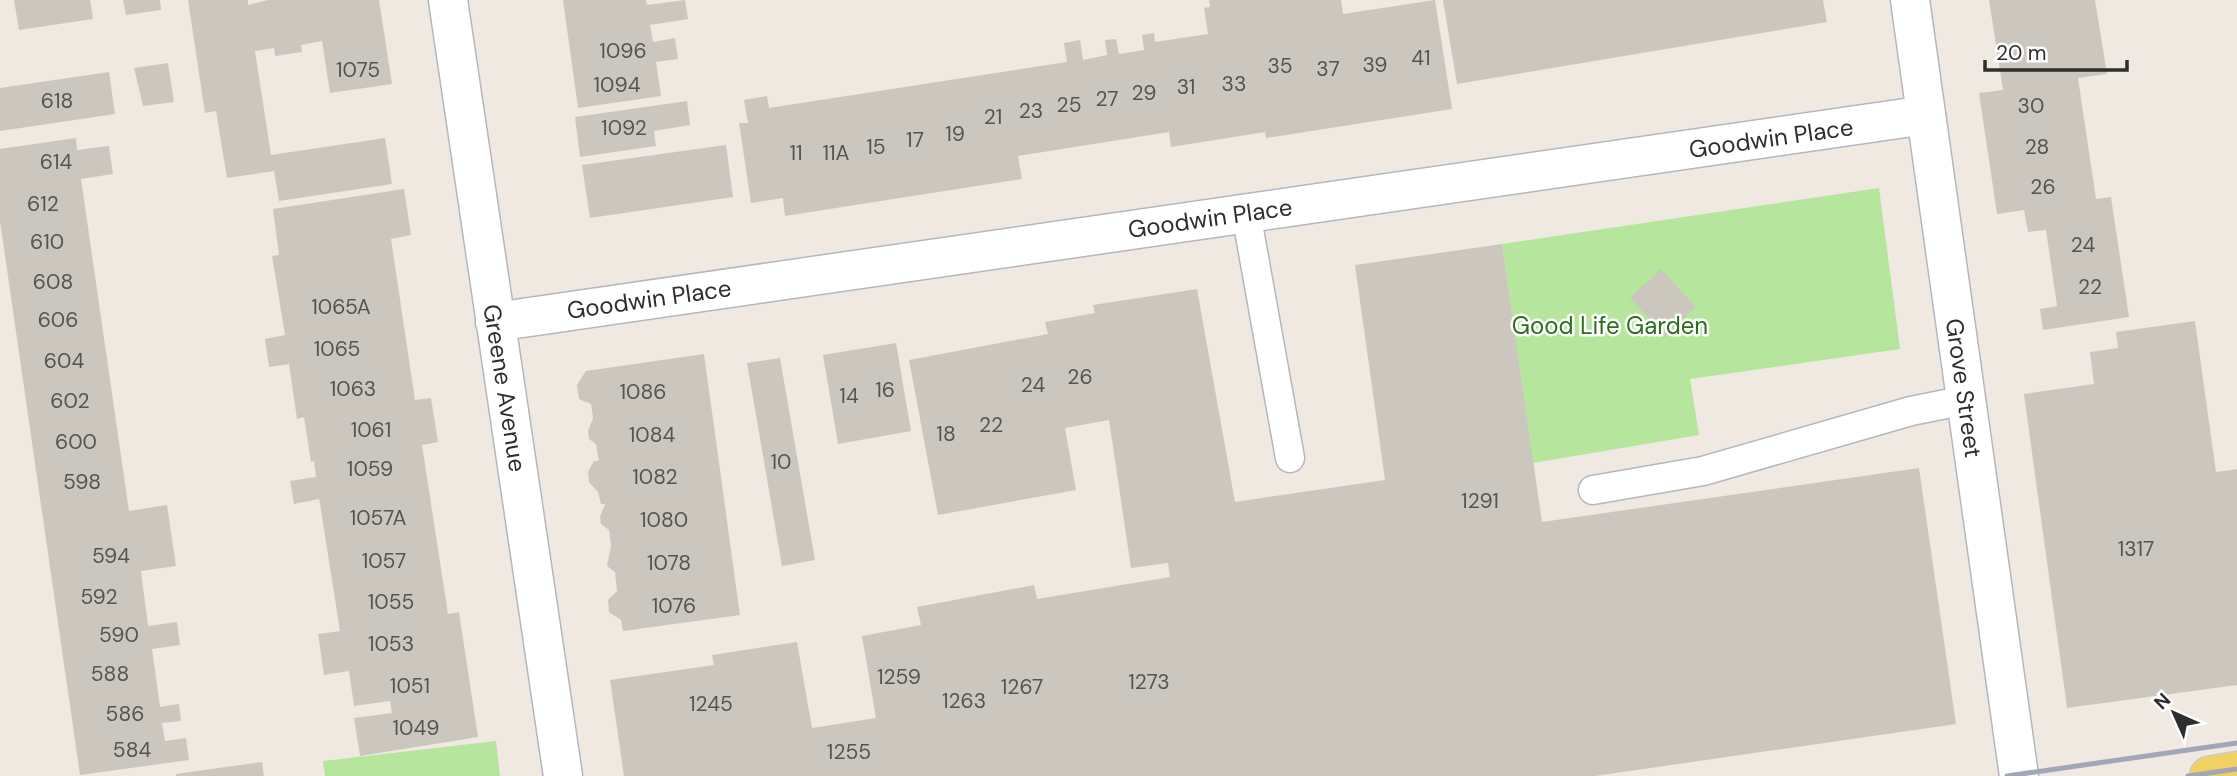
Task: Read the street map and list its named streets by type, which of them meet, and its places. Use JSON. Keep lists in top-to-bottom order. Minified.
{"streets":{"street":["Goodwin Place","Greene Avenue","Grove Street"]},"crossings":[["Goodwin Place","Greene Avenue"],["Goodwin Place","Grove Street"]],"parks":["Good Life Garden"],"house_numbers":["1096","41","39","35","37","1075","33","1094","31","29","27","618","25","30","23","21","1092","19","17","15","28","11","11A","614","26","612","610","24","608","22","1065A","606","1065","604","26","24","1063","16","1086","14","602","22","1061","18","1084","600","10","1059","1082","598","1291","1057A","1080","1317","594","1057","1078","592","1055","1076","590","1053","588","1259","1273","1051","1267","1263","1245","586","1049","584","1255"],"scale_bar":"20 m","north":"top left"}
